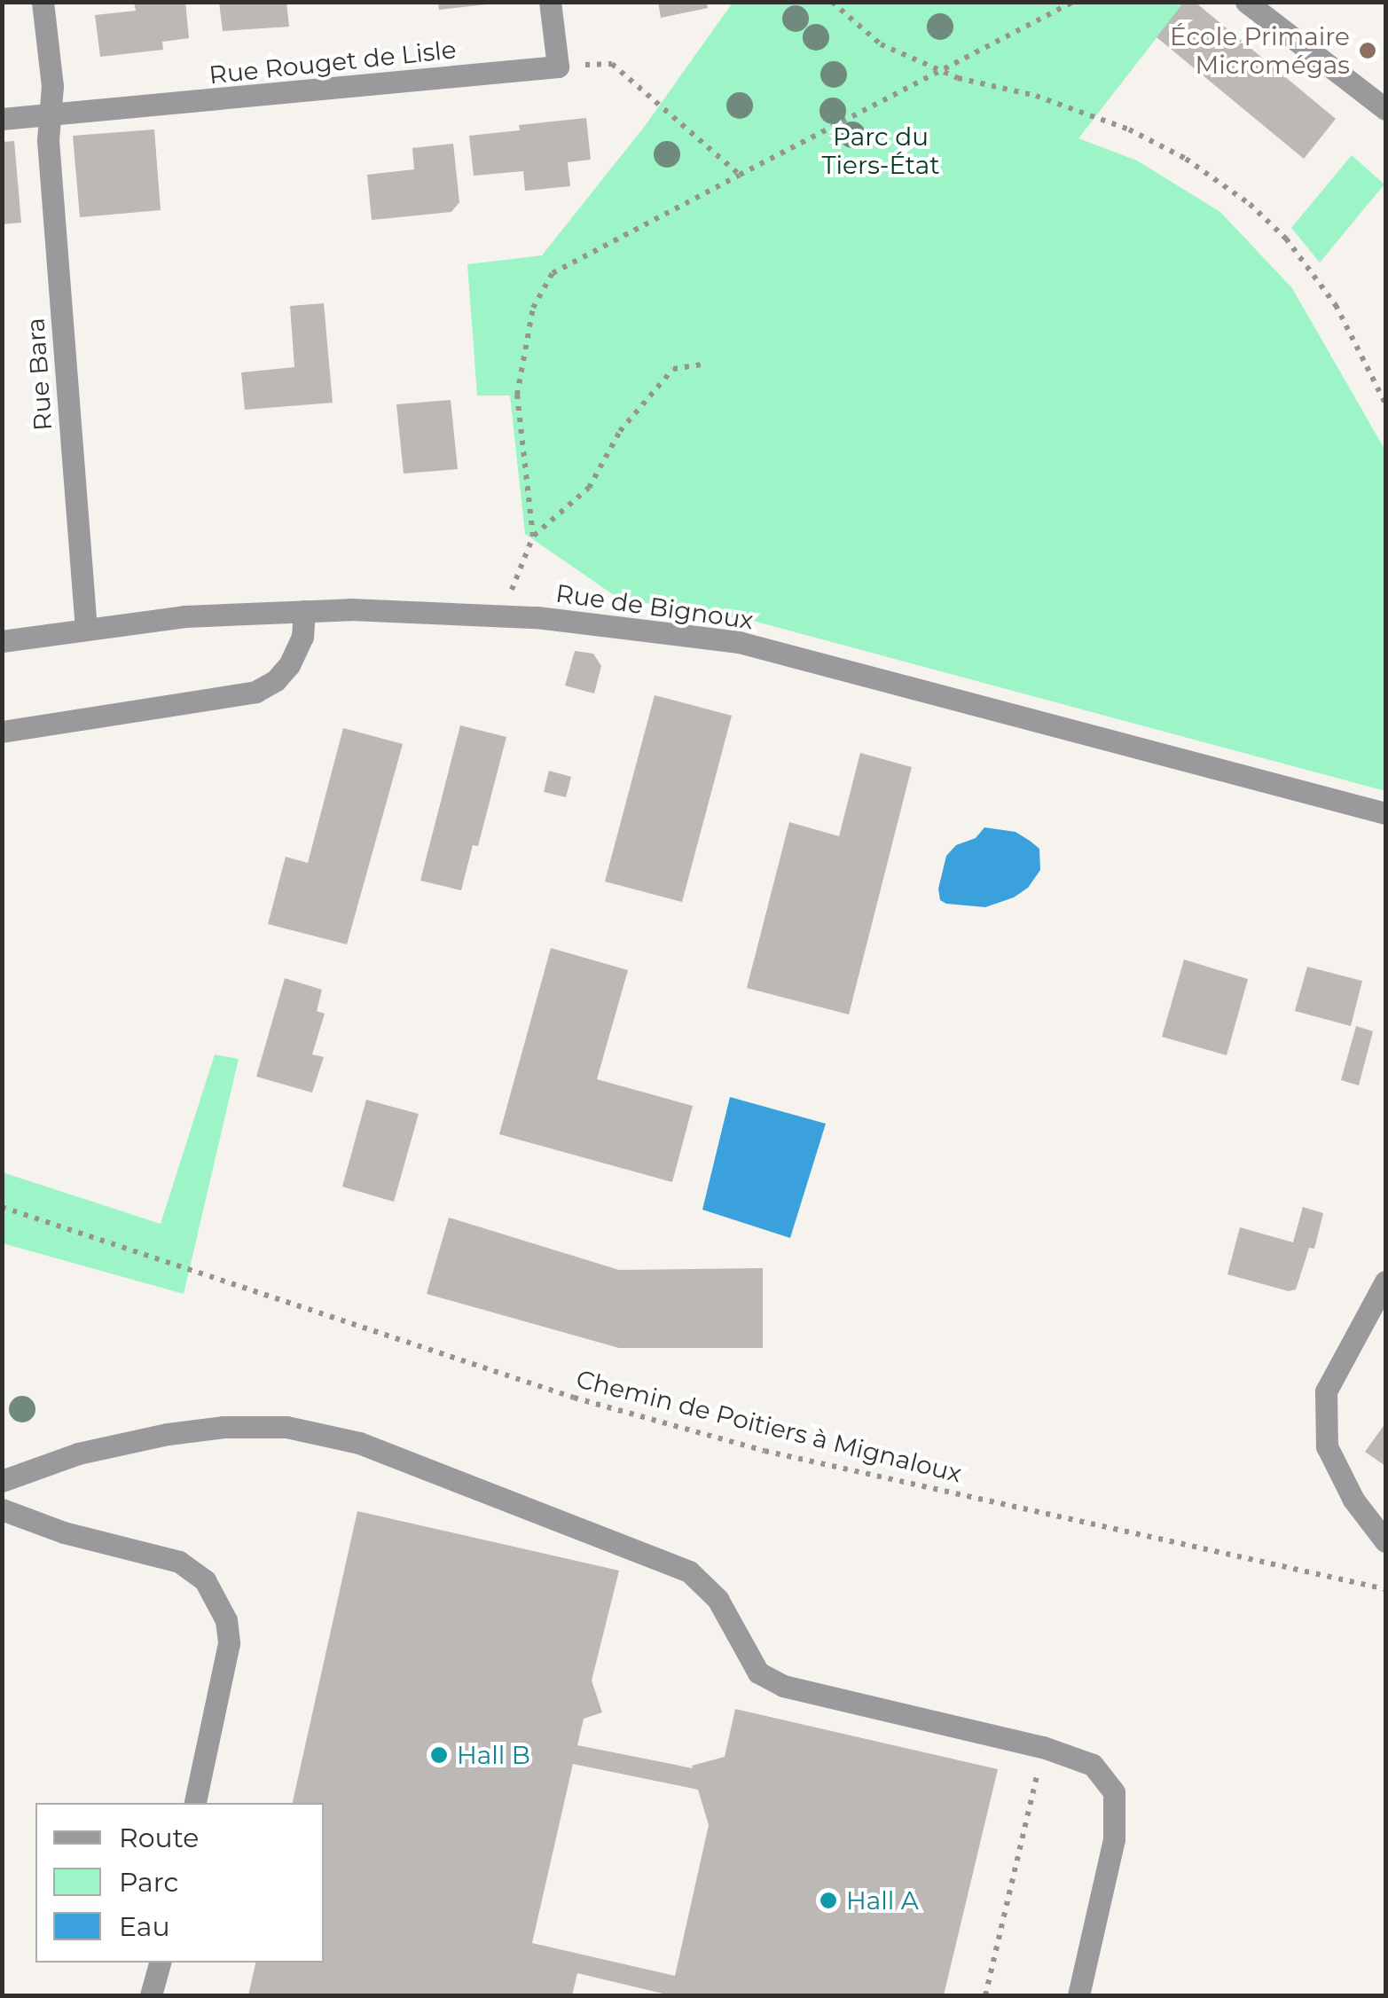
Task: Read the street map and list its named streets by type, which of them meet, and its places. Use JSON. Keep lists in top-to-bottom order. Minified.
{"streets":{"street":["Rue Rouget de Lisle","Rue Bara","Rue de Bignoux"],"path":["Chemin de Poitiers à Mignaloux"]},"crossings":[["Rue Rouget de Lisle","Rue Bara"],["Rue Bara","Rue de Bignoux"]],"parks":["Parc du Tiers-État"],"places":["École Primaire Micromégas","Hall B","Hall A"],"legend":["Route","Parc","Eau"]}
